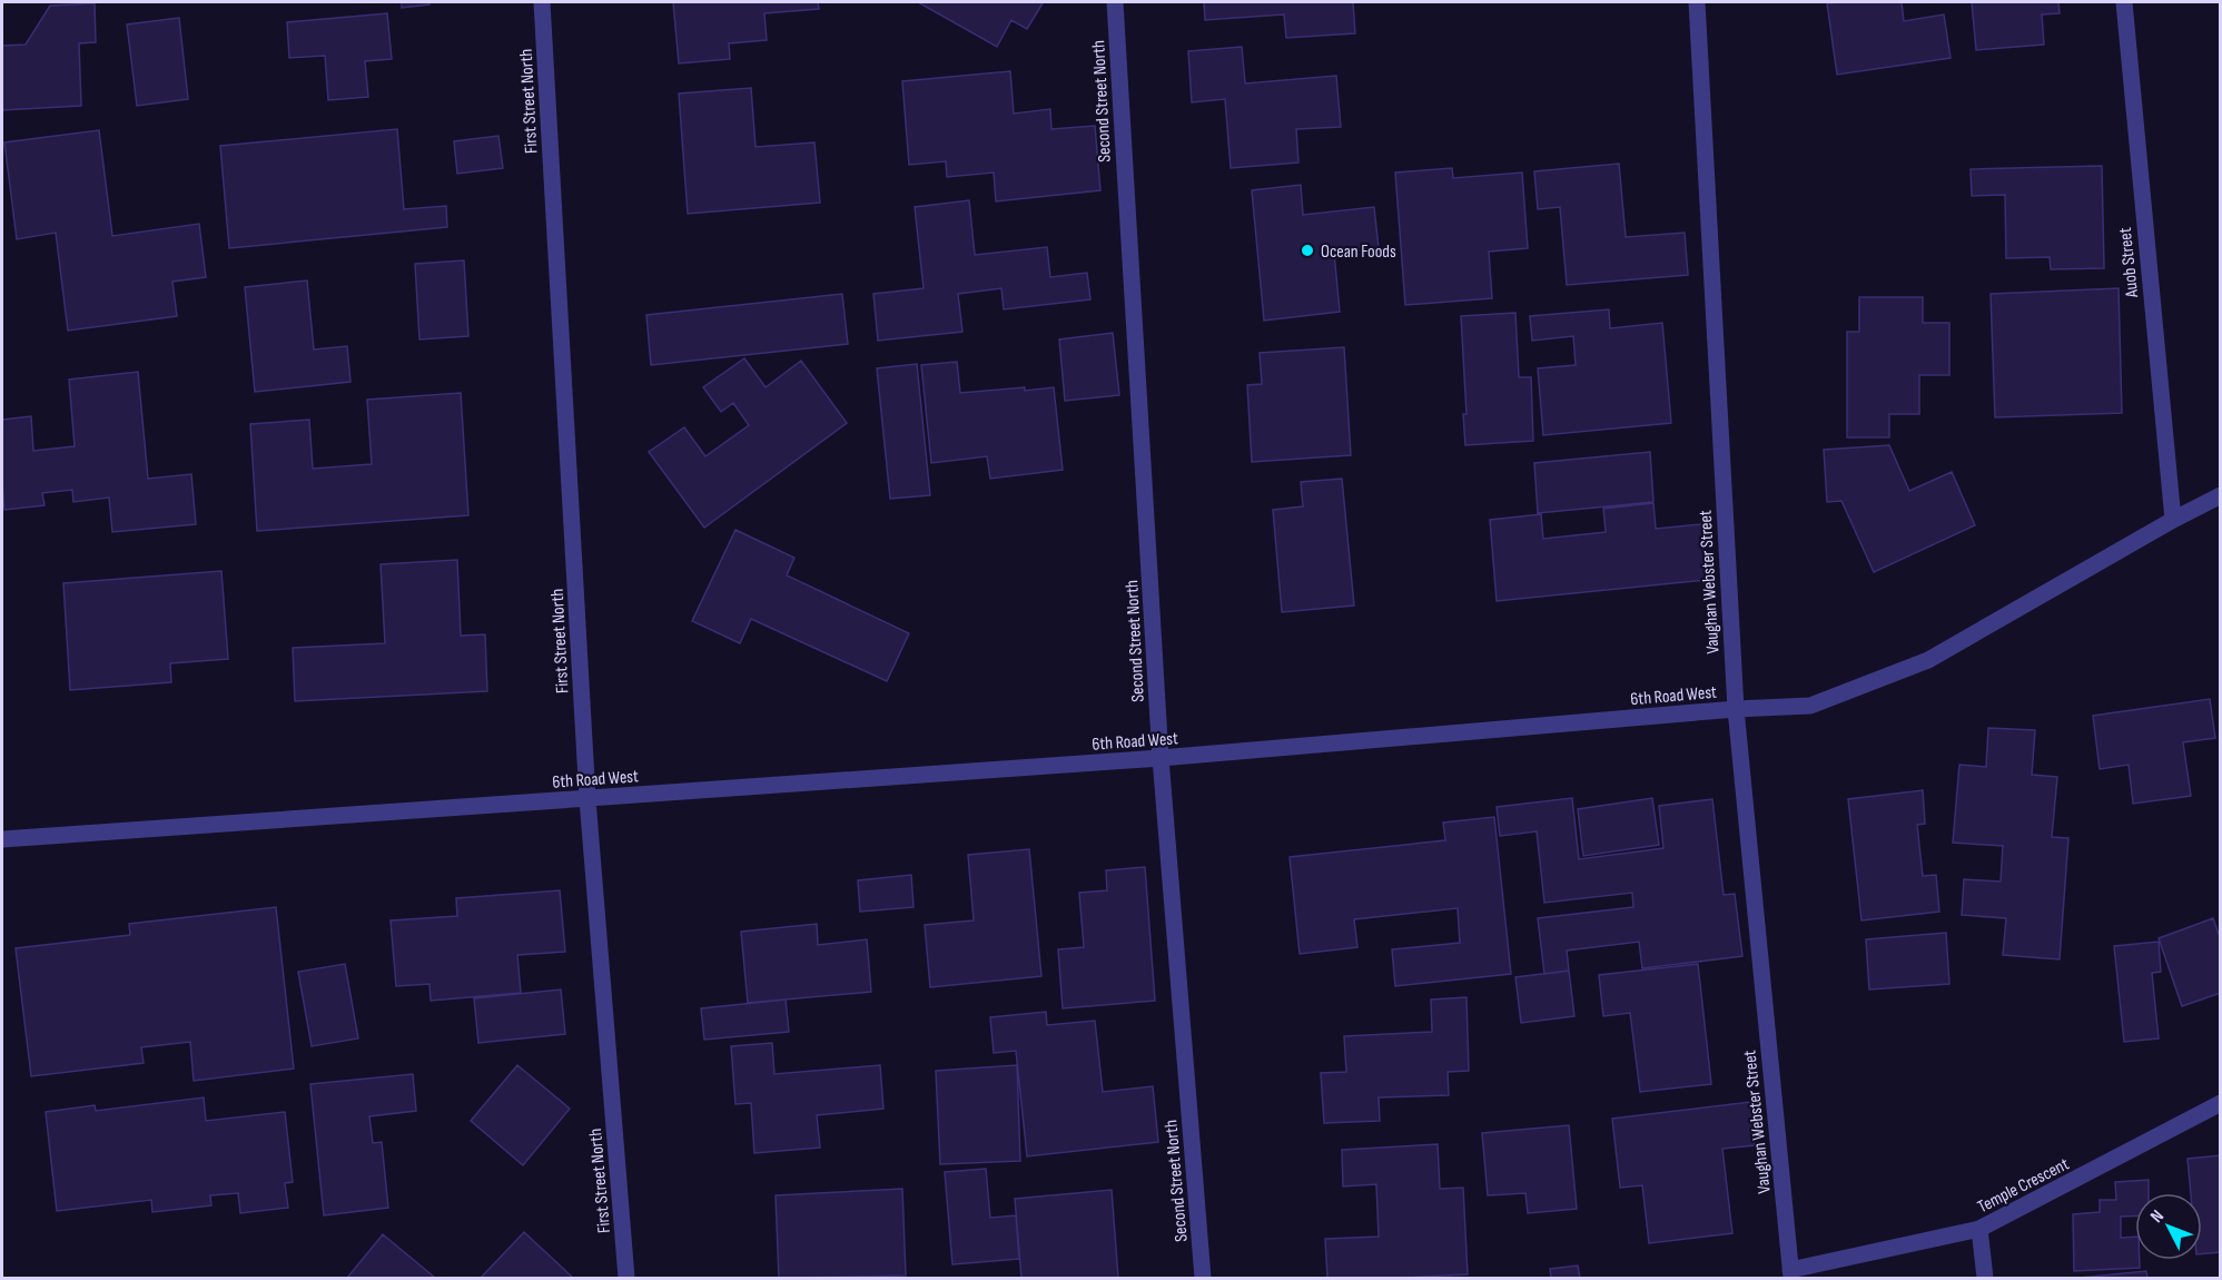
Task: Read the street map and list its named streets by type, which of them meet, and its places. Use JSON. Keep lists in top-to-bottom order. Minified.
{"streets":{"street":["First Street North","Second Street North","Auob Street","Vaughan Webster Street","6th Road West","Temple Crescent"]},"crossings":[["First Street North","6th Road West"],["Second Street North","6th Road West"],["Auob Street","6th Road West"],["Vaughan Webster Street","6th Road West"],["Vaughan Webster Street","Temple Crescent"]],"places":["Ocean Foods"],"north":"top left"}
